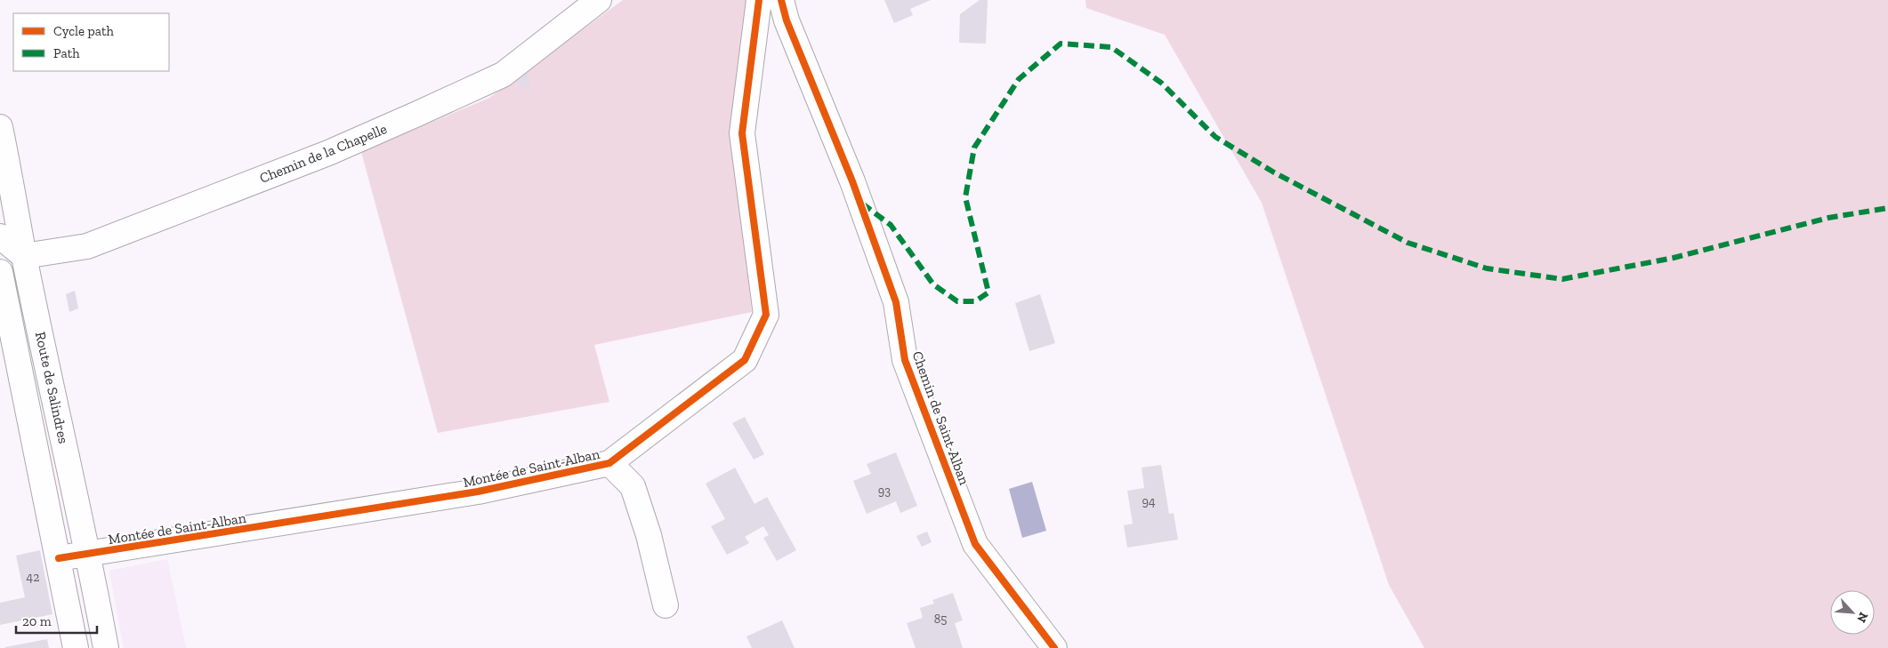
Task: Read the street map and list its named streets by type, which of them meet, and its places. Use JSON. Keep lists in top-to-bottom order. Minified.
{"streets":{"street":["Chemin de la Chapelle","Route de Salindres","Chemin de Saint-Alban","Montée de Saint-Alban"]},"crossings":[["Chemin de la Chapelle","Route de Salindres"],["Route de Salindres","Montée de Saint-Alban"]],"house_numbers":["93","94","42","85"],"legend":["Cycle path","Path"],"scale_bar":"20 m","north":"bottom right"}
